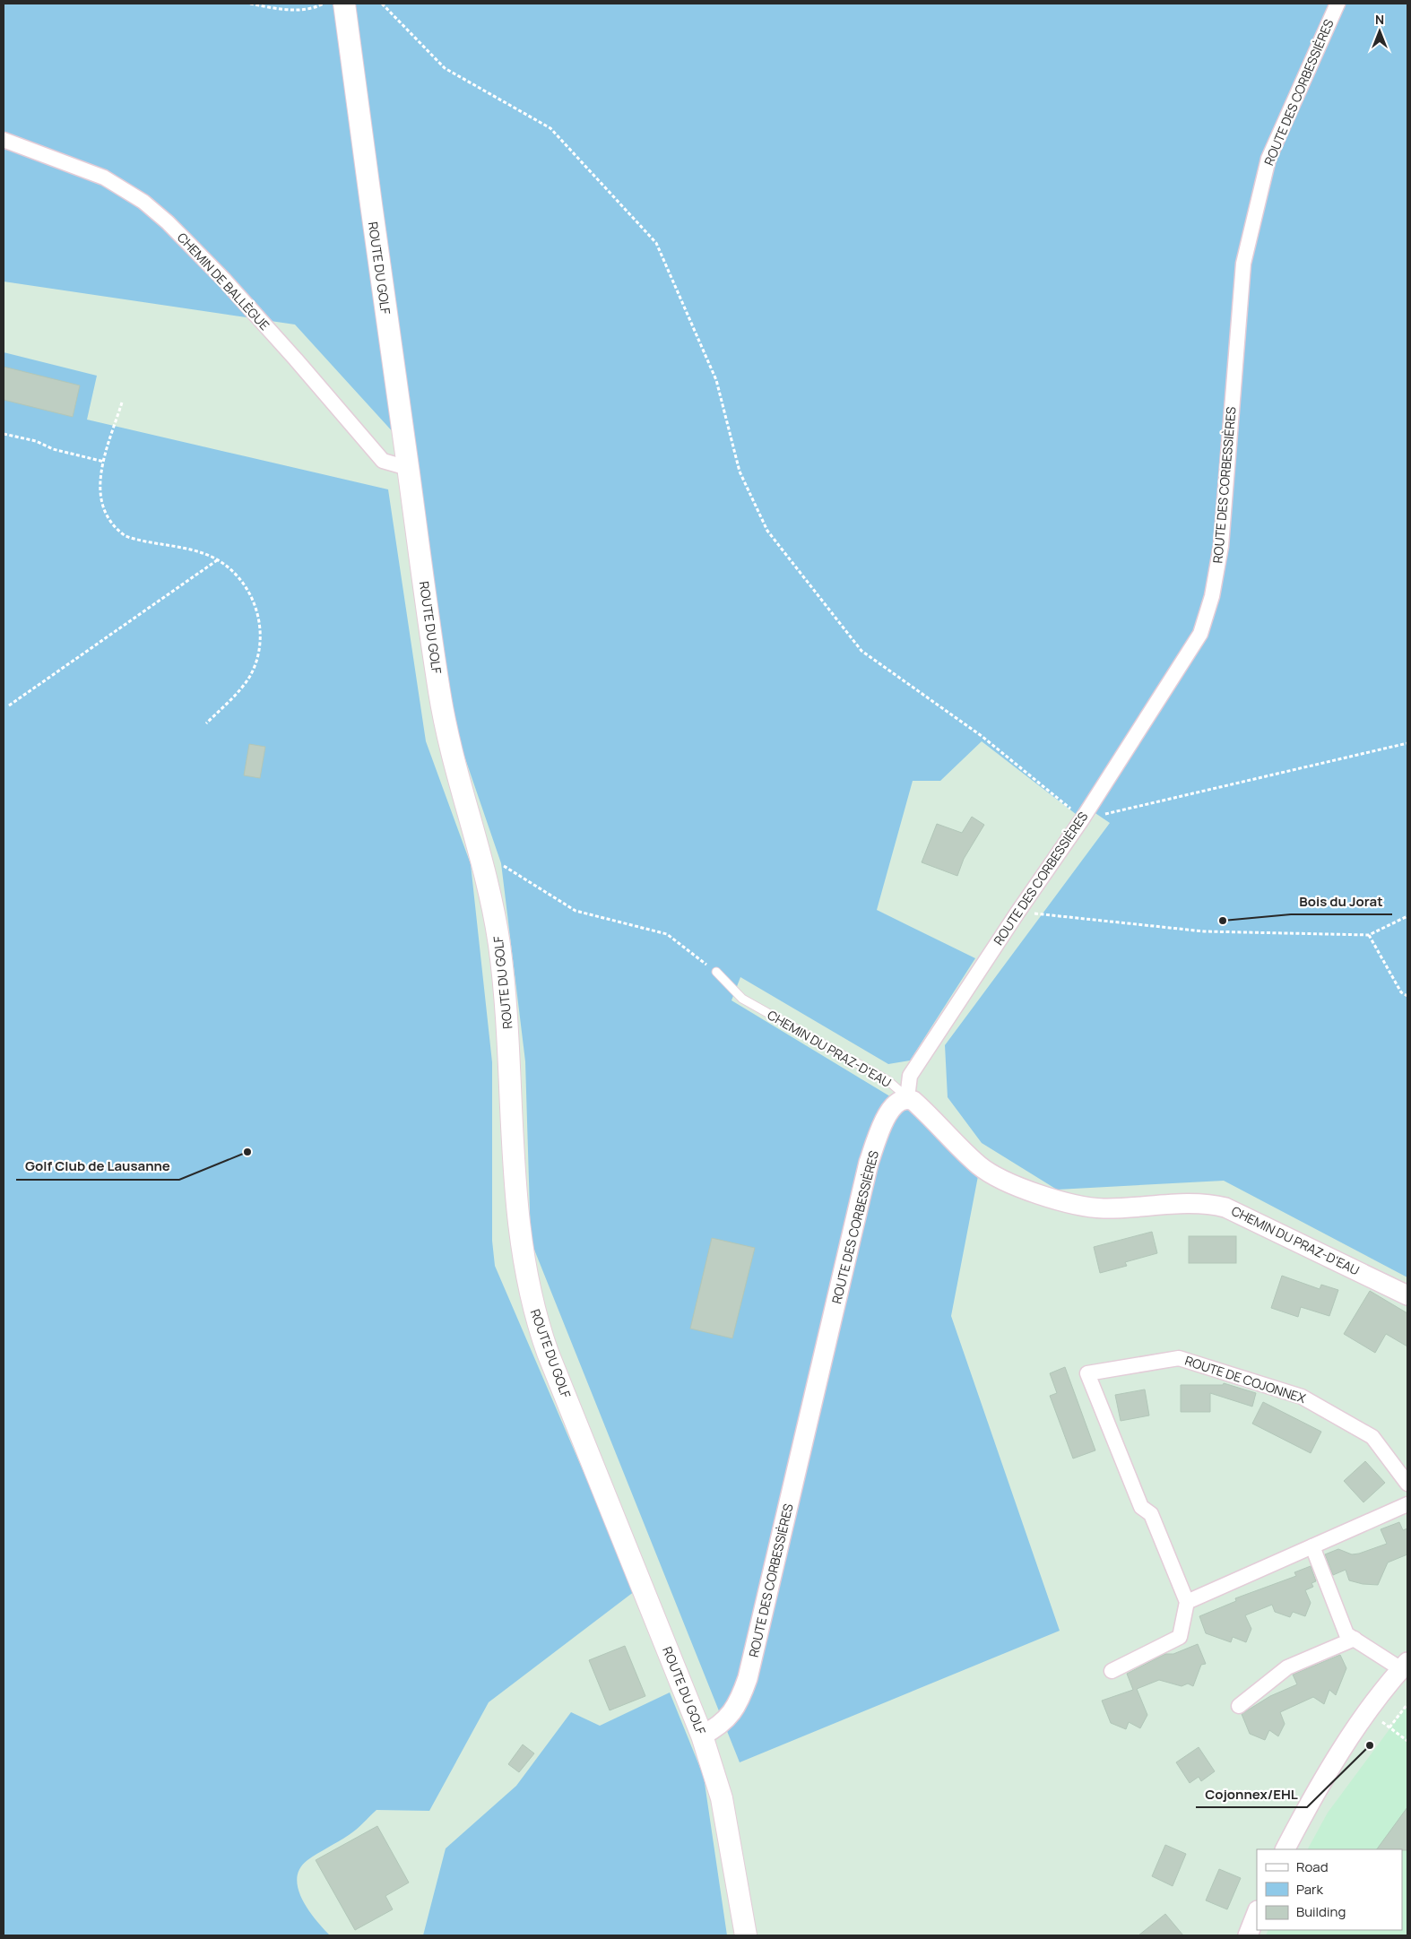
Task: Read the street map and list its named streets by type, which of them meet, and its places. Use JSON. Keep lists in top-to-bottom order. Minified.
{"streets":{"main road":["ROUTE DU GOLF"],"street":["ROUTE DES CORBESSIÈRES","CHEMIN DE BALLÈGUE","CHEMIN DU PRAZ-D'EAU","ROUTE DE COJONNEX"]},"crossings":[["ROUTE DES CORBESSIÈRES","ROUTE DU GOLF"],["ROUTE DES CORBESSIÈRES","CHEMIN DU PRAZ-D'EAU"],["ROUTE DU GOLF","CHEMIN DE BALLÈGUE"]],"places":["Bois du Jorat","Golf Club de Lausanne","Cojonnex/EHL"],"legend":["Road","Park","Building"],"north":"top"}
